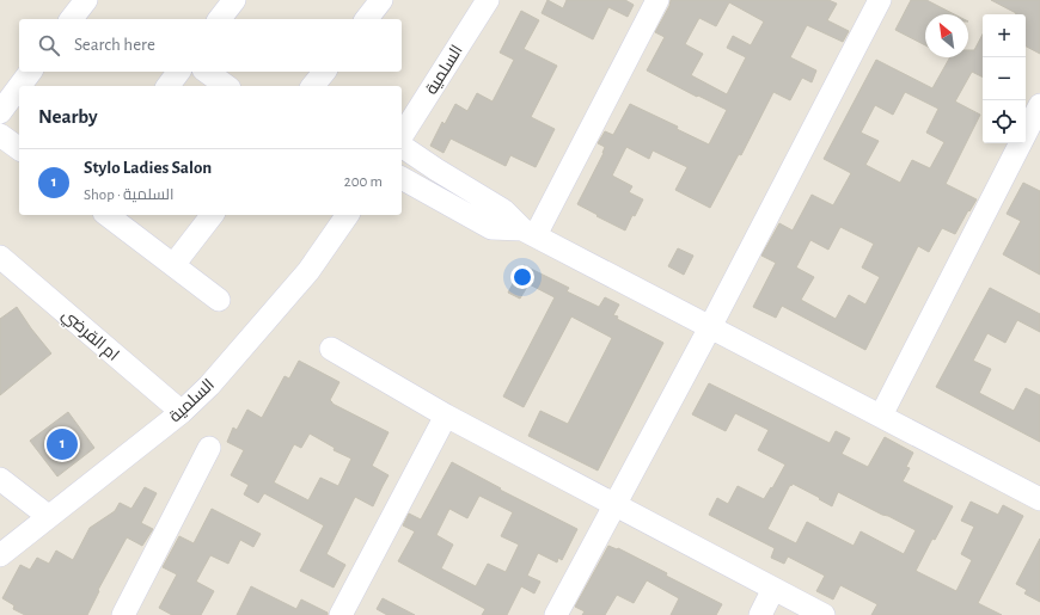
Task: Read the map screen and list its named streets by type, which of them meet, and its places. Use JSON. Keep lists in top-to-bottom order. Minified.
{"streets":{"street":["السلمية","ام القرضي"]},"crossings":[["السلمية","ام القرضي"]],"north":"top left","page":{"map_buttons":["+","−"],"search":"Search here","heading":"Nearby","list":[{"mark":"1","name":"Stylo Ladies Salon","note":"Shop · السلمية","value":"200 m"}],"pins":"1"}}
